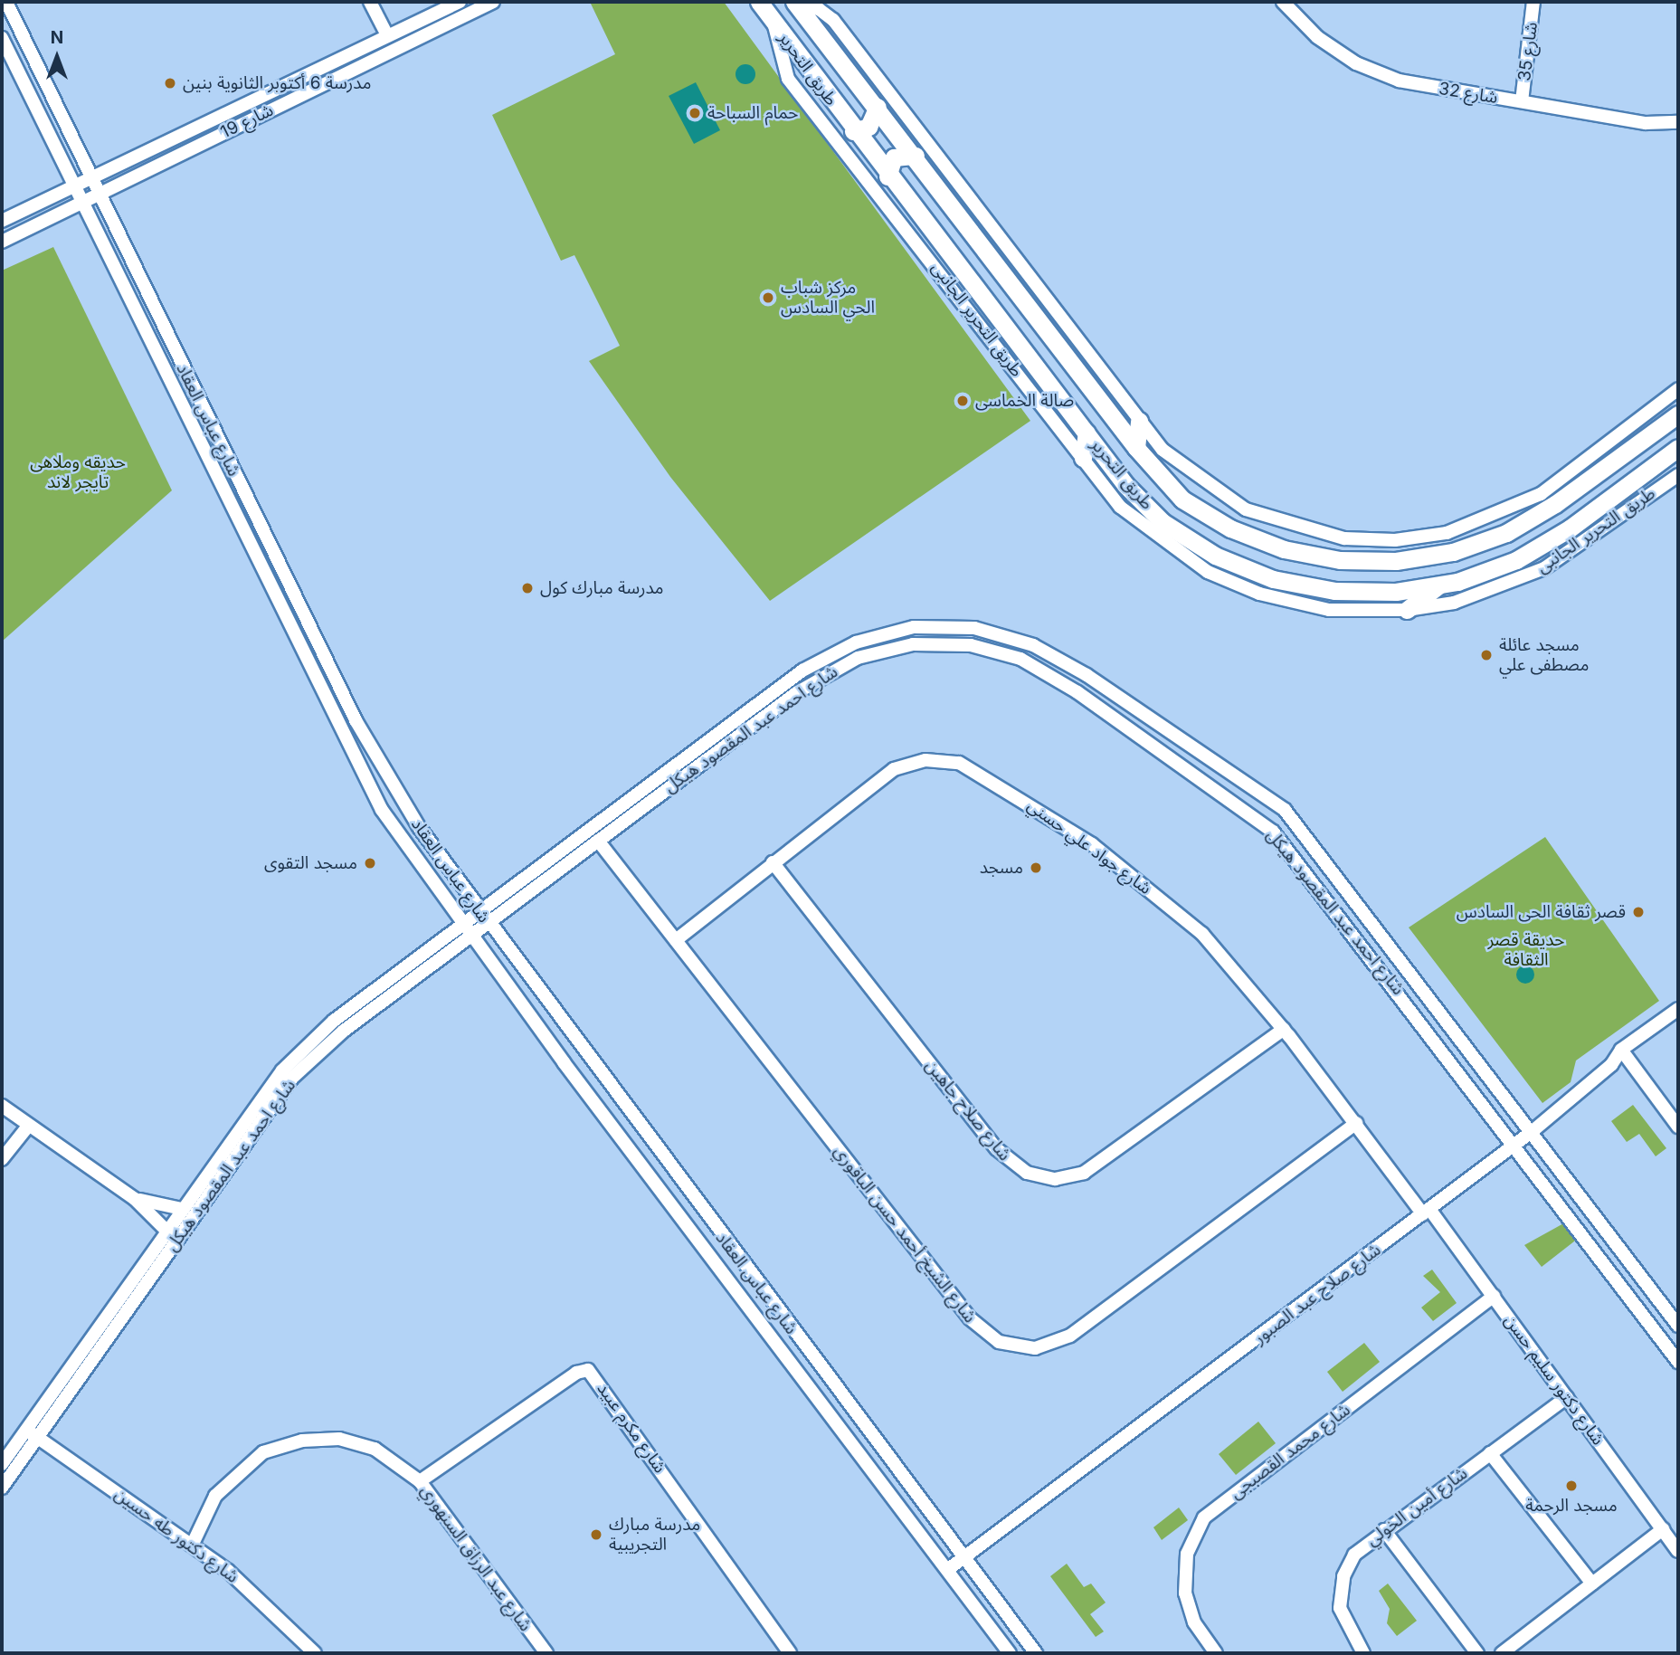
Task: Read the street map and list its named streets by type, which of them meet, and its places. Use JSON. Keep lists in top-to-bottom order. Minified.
{"streets":{"street":["شارع 35","طريق التحرير","شارع 32","شارع 19","طريق التحرير الجانبى","شارع عباس العقاد","شارع احمد عبد المقصود هيكل","شارع جواد علي حسني","شارع صلاح جاهين","شارع الشيخ أحمد حسن الباقوري","شارع صلاح عبد الصبور","شارع دكتور سليم حسن","شارع مكرم عبيد","شارع محمد القصبجى","شارع أمين الخولي","شارع دكتور طه حسين","شارع عبد الرزاق السنهوري"]},"crossings":[["شارع 35","شارع 32"],["طريق التحرير","طريق التحرير الجانبى"],["شارع 19","شارع عباس العقاد"],["شارع عباس العقاد","شارع احمد عبد المقصود هيكل"],["شارع عباس العقاد","شارع صلاح عبد الصبور"],["شارع احمد عبد المقصود هيكل","شارع الشيخ أحمد حسن الباقوري"],["شارع احمد عبد المقصود هيكل","شارع صلاح عبد الصبور"],["شارع احمد عبد المقصود هيكل","شارع دكتور طه حسين"],["شارع جواد علي حسني","شارع صلاح جاهين"],["شارع جواد علي حسني","شارع الشيخ أحمد حسن الباقوري"],["شارع جواد علي حسني","شارع صلاح عبد الصبور"],["شارع جواد علي حسني","شارع دكتور سليم حسن"],["شارع صلاح عبد الصبور","شارع دكتور سليم حسن"],["شارع دكتور سليم حسن","شارع محمد القصبجى"],["شارع دكتور سليم حسن","شارع أمين الخولي"],["شارع مكرم عبيد","شارع عبد الرزاق السنهوري"],["شارع دكتور طه حسين","شارع عبد الرزاق السنهوري"]],"parks":["حديقه وملاهى تايجر لاند","حديقة قصر الثقافة"],"places":["مدرسة 6 أكتوبر الثانوية بنين","حمام السباحة","مركز شباب الحي السادس","صالة الخماسى","مدرسة مبارك كول","مسجد عائلة مصطفى علي","مسجد التقوى","مسجد","قصر ثقافة الحى السادس","مسجد الرحمة","مدرسة مبارك التجريبية"],"north":"top"}
